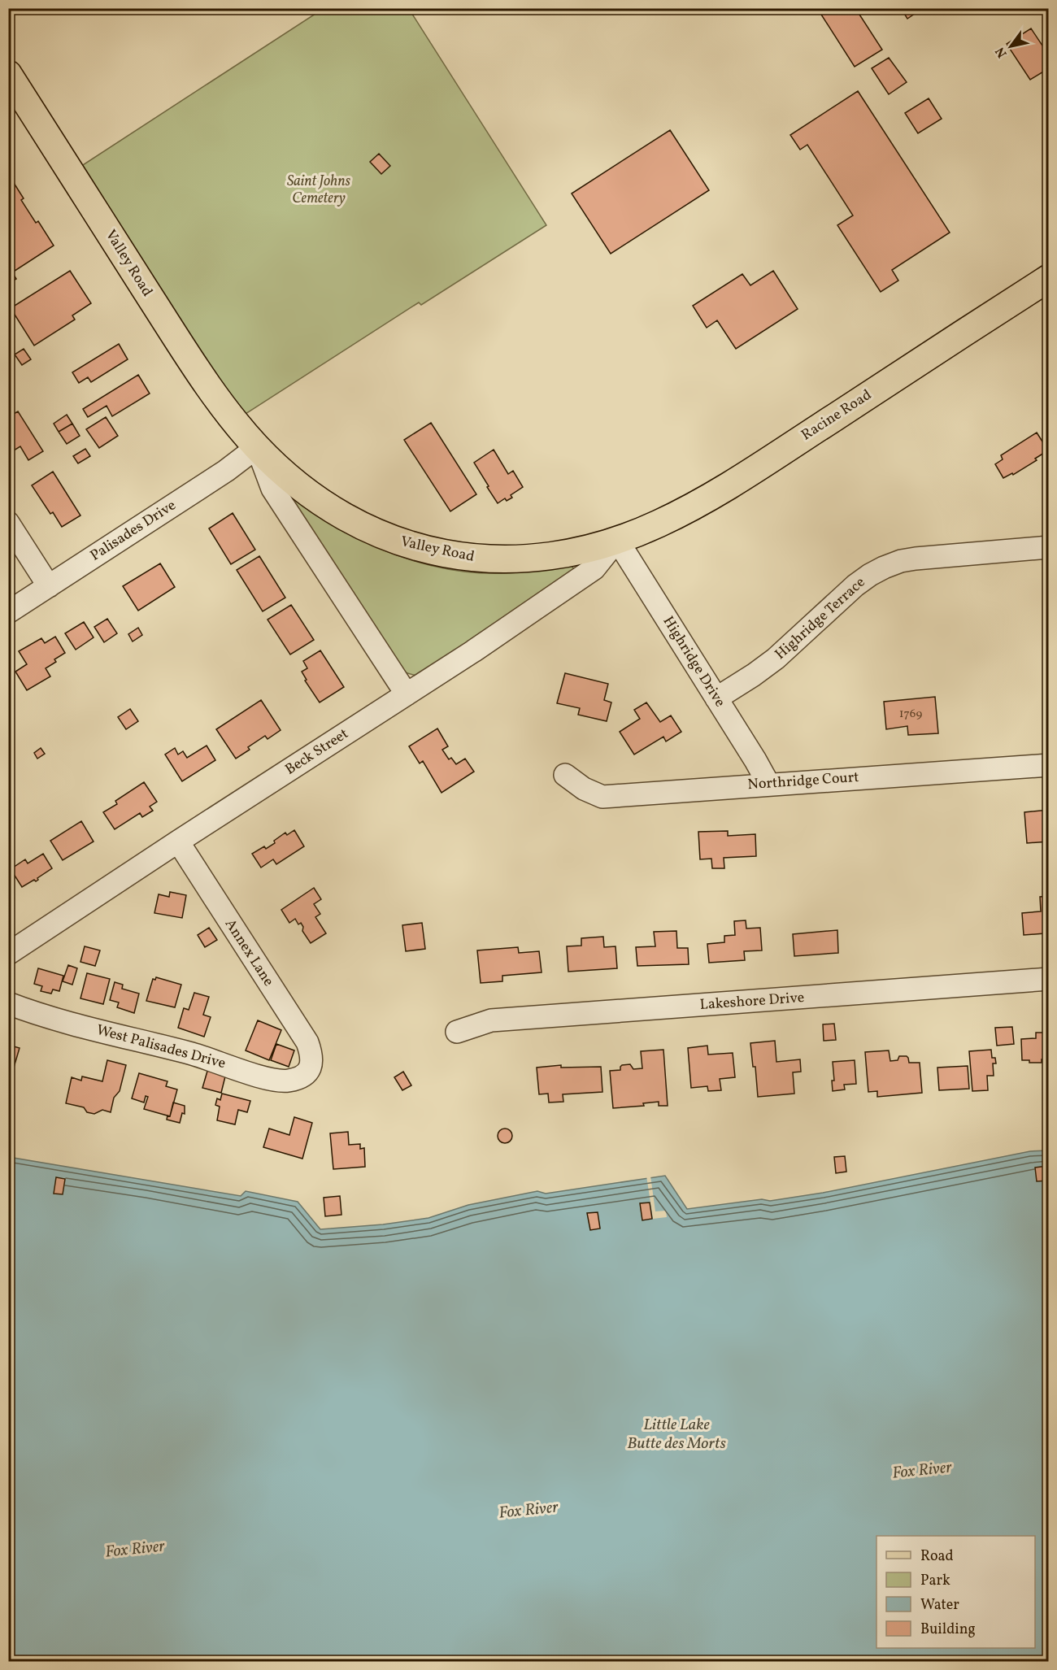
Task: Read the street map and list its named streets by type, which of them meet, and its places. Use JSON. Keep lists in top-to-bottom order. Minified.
{"streets":{"main road":["Valley Road","Racine Road"],"street":["Palisades Drive","Highridge Terrace","Highridge Drive","Beck Street","Northridge Court","Annex Lane","Lakeshore Drive","West Palisades Drive"]},"crossings":[["Valley Road","Racine Road"],["Valley Road","Palisades Drive"],["Valley Road","Highridge Drive"],["Valley Road","Beck Street"],["Racine Road","Highridge Drive"],["Racine Road","Beck Street"],["Highridge Terrace","Highridge Drive"],["Highridge Drive","Beck Street"],["Highridge Drive","Northridge Court"],["Beck Street","Annex Lane"],["Annex Lane","West Palisades Drive"]],"water":["Little Lake Butte des Morts","Fox River"],"parks":["Saint Johns Cemetery"],"house_numbers":["1769"],"legend":["Road","Park","Water","Building"],"north":"bottom left"}
